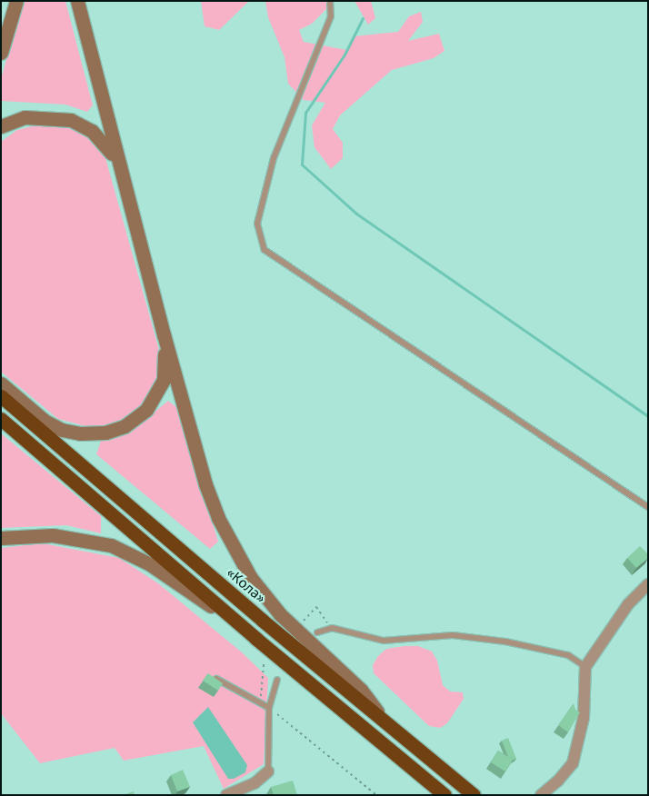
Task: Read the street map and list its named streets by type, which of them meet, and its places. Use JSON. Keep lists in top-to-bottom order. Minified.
{"streets":{"highway":["«Кола»"]}}
